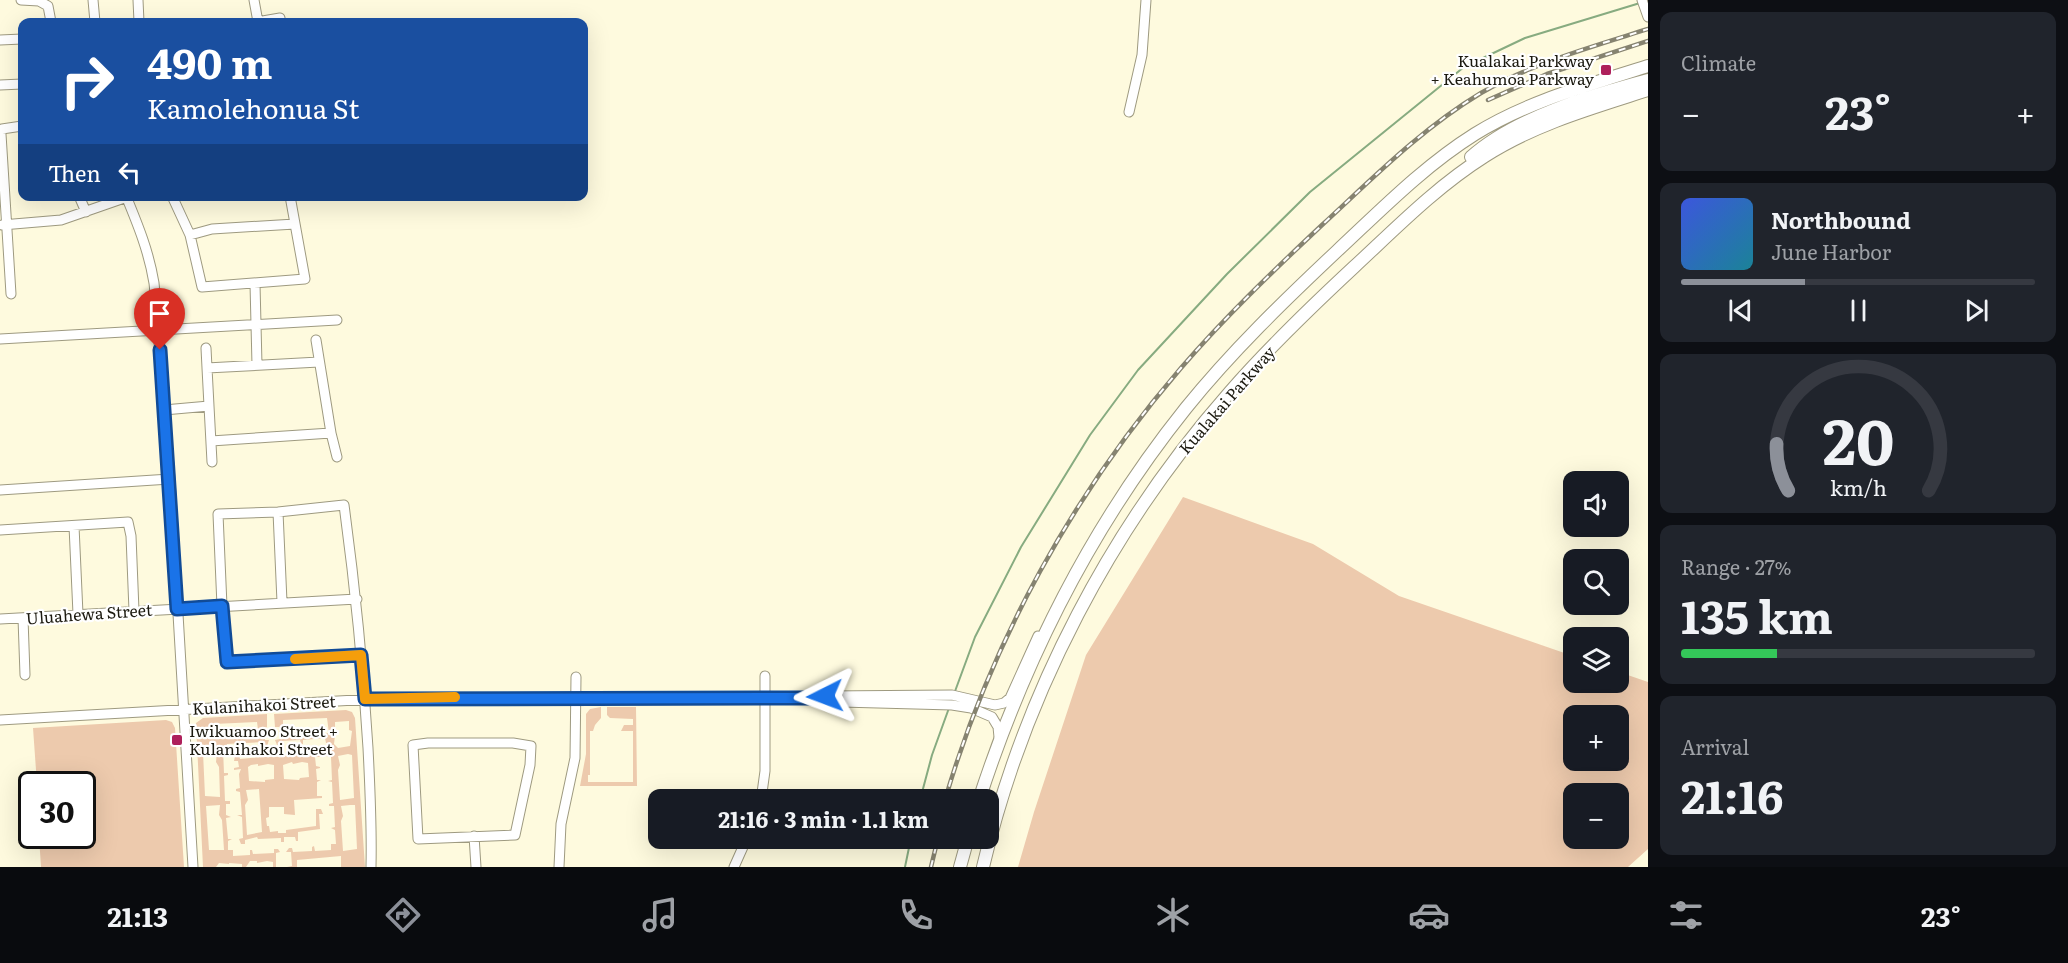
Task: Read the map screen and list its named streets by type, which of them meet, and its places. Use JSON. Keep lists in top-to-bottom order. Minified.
{"streets":{"main road":["Kualakai Parkway"],"street":["Uluahewa Street","Kulanihakoi Street"]},"crossings":[["Kualakai Parkway","Kulanihakoi Street"]],"places":{"transit":["Kualakai Parkway + Keahumoa Parkway","Iwikuamoo Street + Kulanihakoi Street"]},"page":{"tile":["Climate",["Range · 27%","135 km"],["Arrival","21:16"]],"turn":["490 m","Kamolehonua St"],"heat":["−","23°","+"],"then":"Then","song":["Northbound","June Harbor"],"map_buttons":["+","−"],"limit":"30","trip":"21:16 · 3 min · 1.1 km","tabs":["21:13","23°"],"gauge":["20","km/h"]}}
